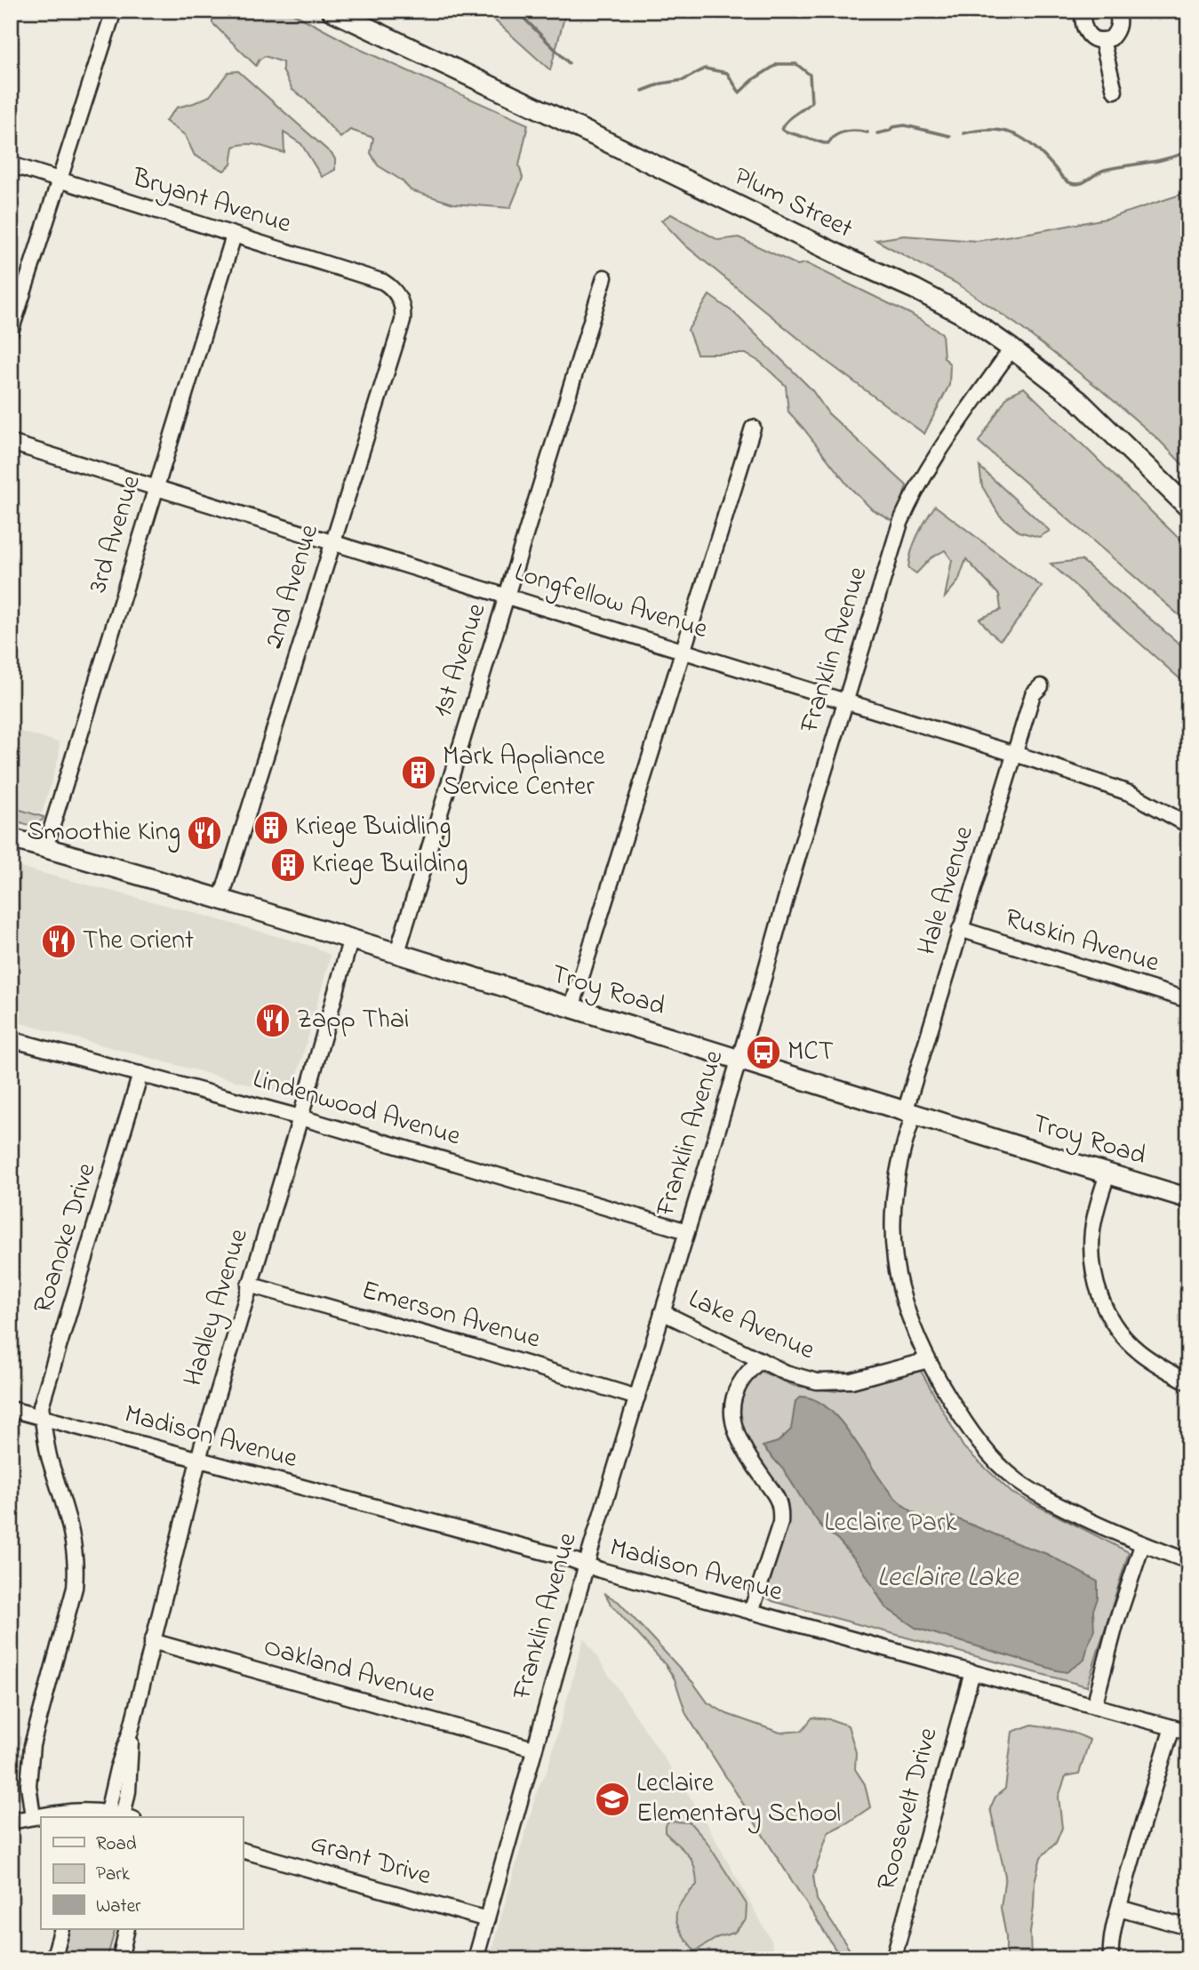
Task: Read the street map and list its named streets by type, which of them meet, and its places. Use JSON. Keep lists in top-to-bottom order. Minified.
{"streets":{"main road":["Plum Street","Troy Road"],"street":["Bryant Avenue","3rd Avenue","2nd Avenue","Longfellow Avenue","Franklin Avenue","1st Avenue","Hale Avenue","Ruskin Avenue","Lindenwood Avenue","Roanoke Drive","Hadley Avenue","Emerson Avenue","Lake Avenue","Madison Avenue","Oakland Avenue","Roosevelt Drive","Grant Drive"]},"crossings":[["Bryant Avenue","3rd Avenue"],["Bryant Avenue","2nd Avenue"],["Plum Street","Franklin Avenue"],["3rd Avenue","Longfellow Avenue"],["3rd Avenue","Troy Road"],["2nd Avenue","Longfellow Avenue"],["2nd Avenue","Troy Road"],["Longfellow Avenue","Franklin Avenue"],["Longfellow Avenue","1st Avenue"],["Longfellow Avenue","Hale Avenue"],["Franklin Avenue","Troy Road"],["Franklin Avenue","Lindenwood Avenue"],["Franklin Avenue","Emerson Avenue"],["Franklin Avenue","Lake Avenue"],["Franklin Avenue","Madison Avenue"],["Franklin Avenue","Oakland Avenue"],["Franklin Avenue","Grant Drive"],["1st Avenue","Troy Road"],["Hale Avenue","Ruskin Avenue"],["Hale Avenue","Troy Road"],["Hale Avenue","Lake Avenue"],["Troy Road","Hadley Avenue"],["Lindenwood Avenue","Roanoke Drive"],["Lindenwood Avenue","Hadley Avenue"],["Roanoke Drive","Madison Avenue"],["Hadley Avenue","Emerson Avenue"],["Hadley Avenue","Madison Avenue"],["Hadley Avenue","Oakland Avenue"],["Madison Avenue","Roosevelt Drive"]],"water":["Leclaire Lake"],"parks":["Leclaire Park"],"places":{"building":["Mark Appliance Service Center","Kriege Buidling","Kriege Building"],"restaurant":["Smoothie King","The Orient","Zapp Thai"],"bus stop":["MCT"],"school or university":["Leclaire Elementary School"]},"legend":["Road","Park","Water"]}
